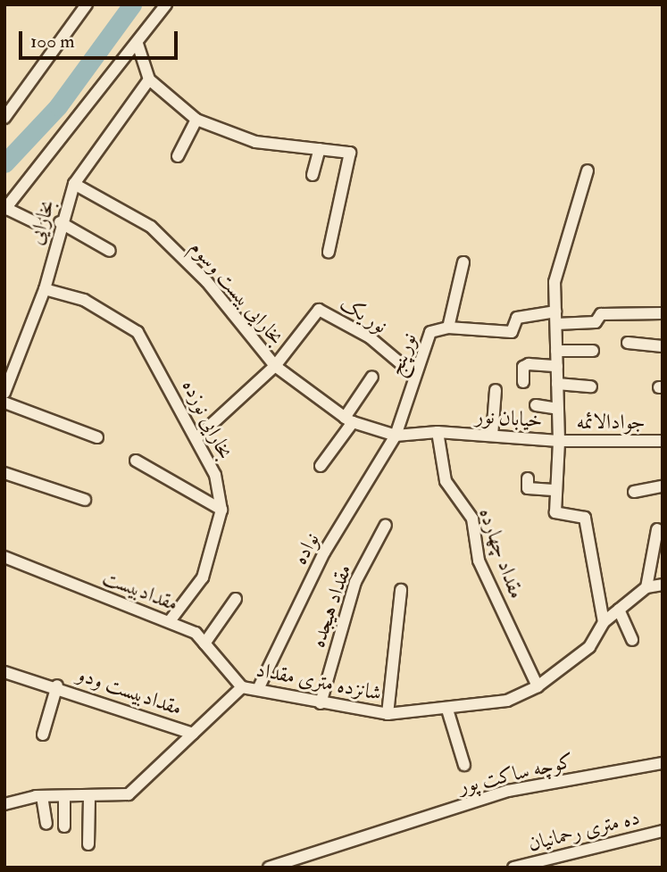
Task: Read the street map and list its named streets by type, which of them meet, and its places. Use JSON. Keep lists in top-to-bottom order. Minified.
{"streets":{"street":["بخارایی","بخارایی بیست وسوم","نور یک","نورپنج","خیابان نور","بخارایی نوزده","جوادالائمه","نواده","مقداد چهارده","مقدادبیست","مقداد هیجده","شانزده متری مقداد","مقدادبیست ودو","کوچه ساکت پور","ده متری رحمانیان"]},"crossings":[["بخارایی","بخارایی بیست وسوم"],["بخارایی","بخارایی نوزده"],["بخارایی بیست وسوم","نور یک"],["بخارایی بیست وسوم","خیابان نور"],["نور یک","نورپنج"],["نور یک","خیابان نور"],["نورپنج","خیابان نور"],["نورپنج","نواده"],["خیابان نور","جوادالائمه"],["خیابان نور","نواده"],["خیابان نور","مقداد چهارده"],["بخارایی نوزده","مقدادبیست"],["نواده","شانزده متری مقداد"],["مقداد چهارده","شانزده متری مقداد"],["مقدادبیست","شانزده متری مقداد"],["مقداد هیجده","شانزده متری مقداد"],["شانزده متری مقداد","مقدادبیست ودو"]],"scale_bar":"100 m"}
